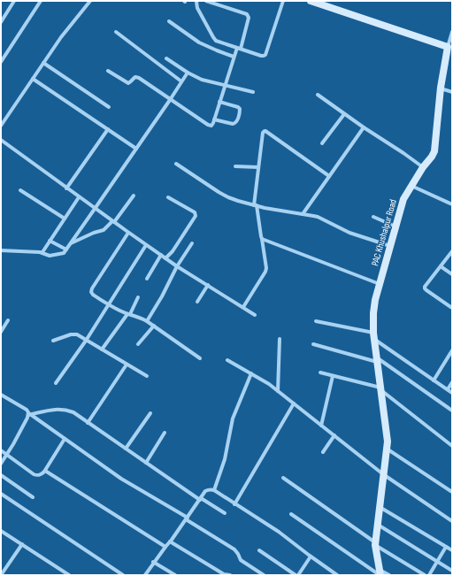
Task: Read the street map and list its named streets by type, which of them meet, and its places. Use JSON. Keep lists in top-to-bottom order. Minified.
{"streets":{"main road":["PAC Khushalpur Road"]}}
